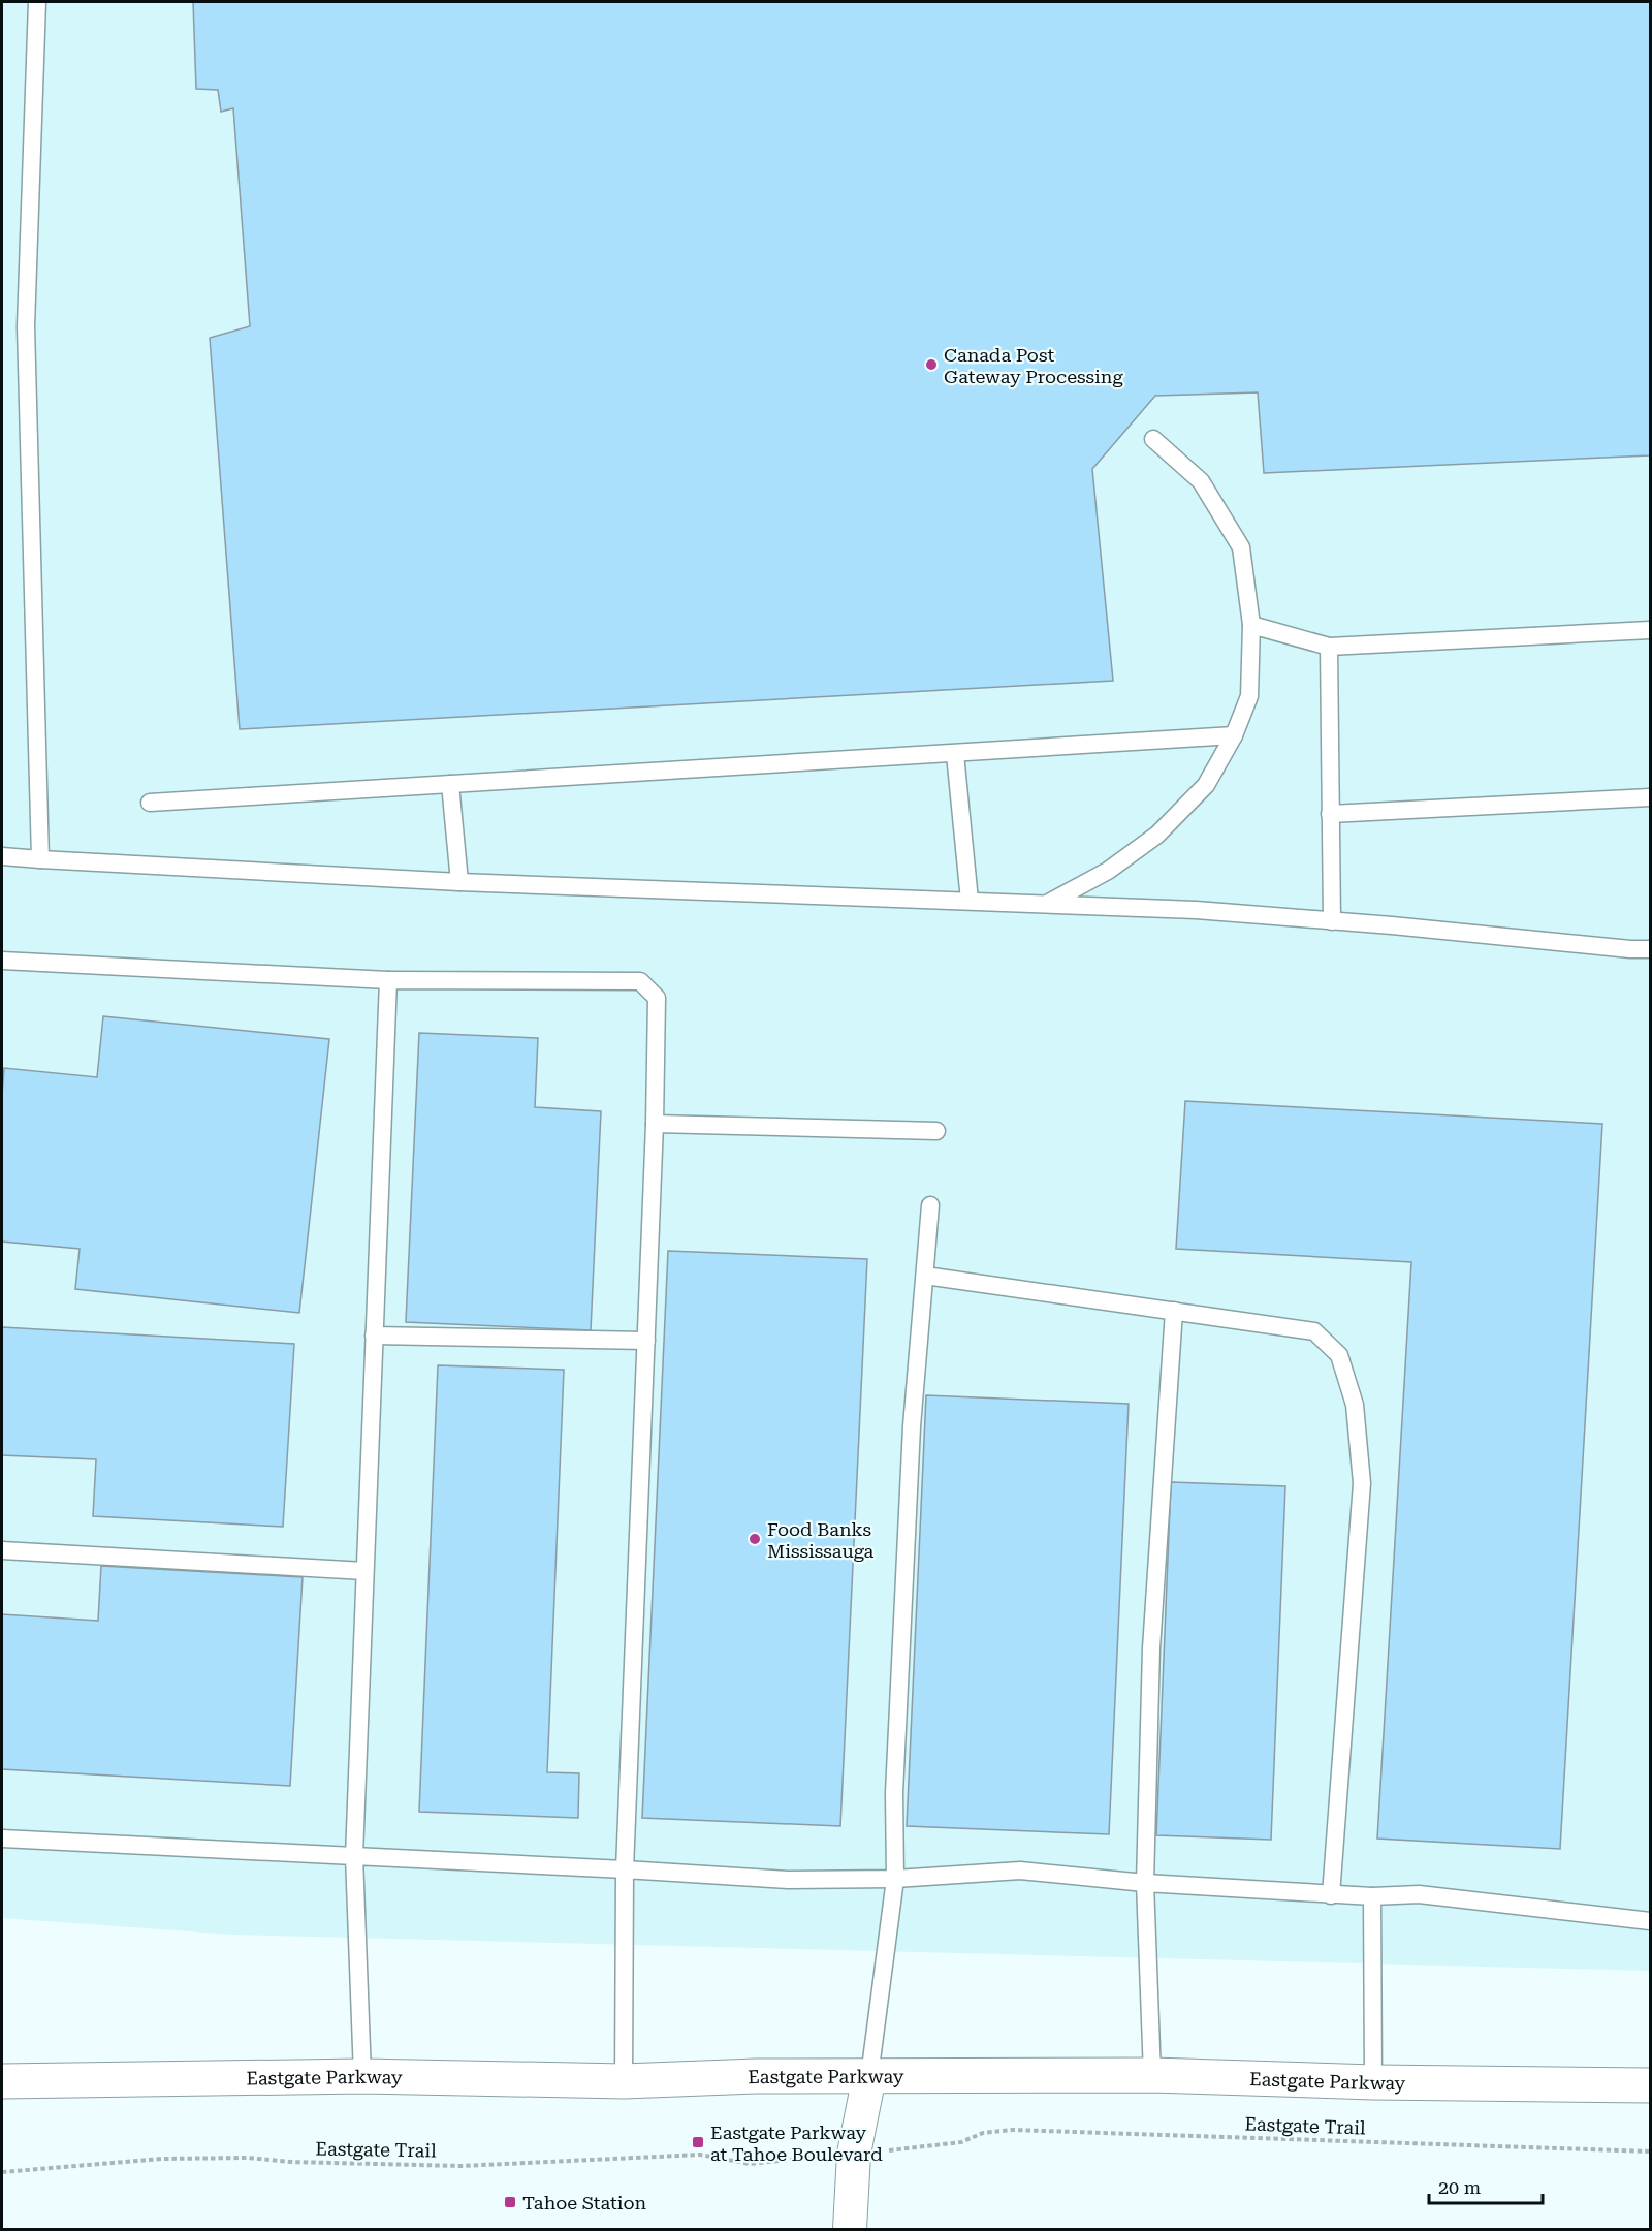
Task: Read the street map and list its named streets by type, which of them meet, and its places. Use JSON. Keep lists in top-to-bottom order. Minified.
{"streets":{"main road":["Eastgate Parkway"],"path":["Eastgate Trail"]},"places":{"other":["Canada Post Gateway Processing","Food Banks Mississauga"],"transit":["Eastgate Parkway at Tahoe Boulevard","Tahoe Station"]},"scale_bar":"20 m"}
